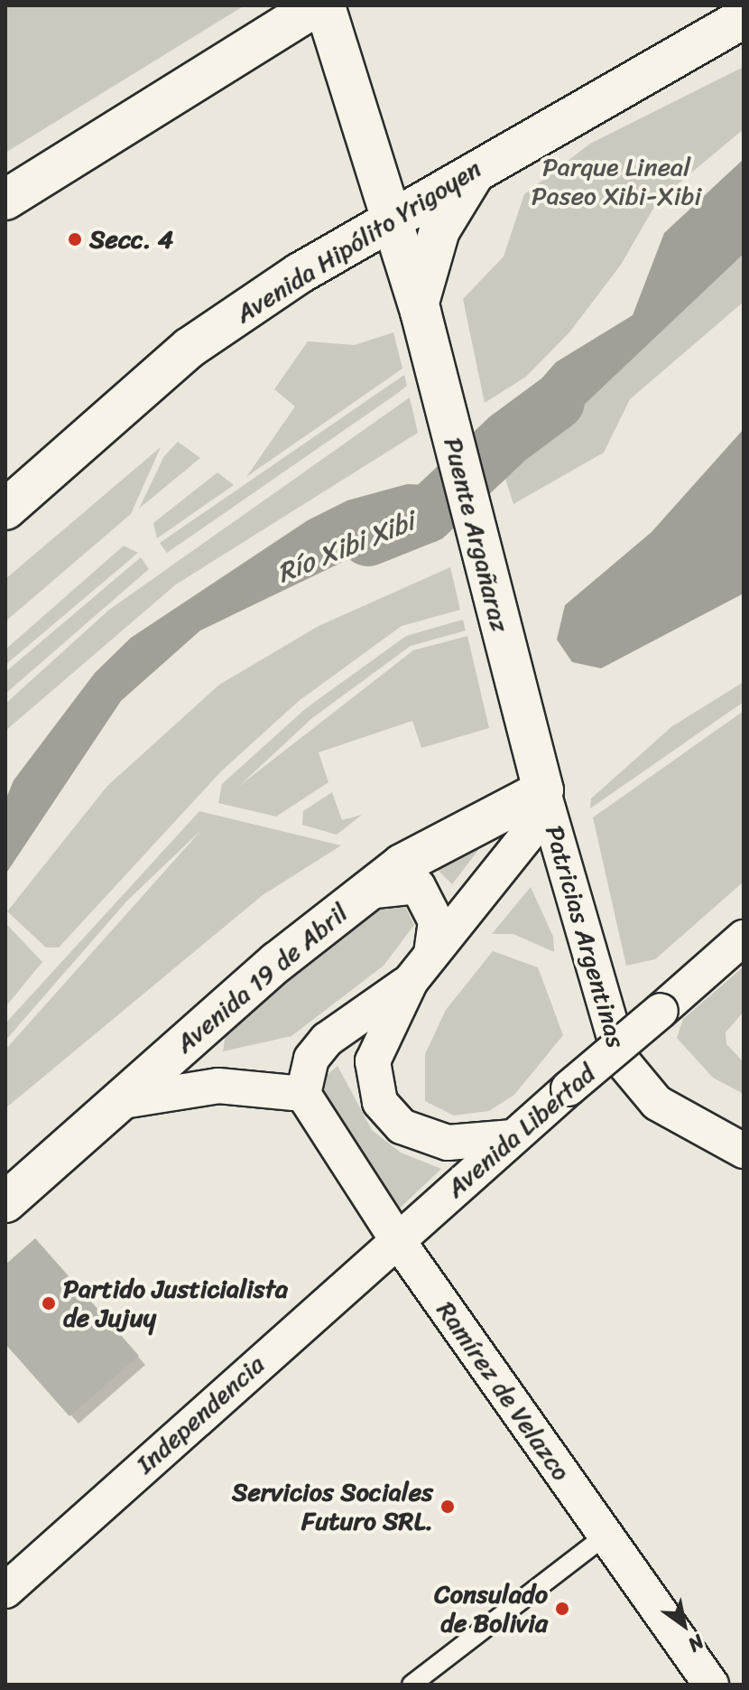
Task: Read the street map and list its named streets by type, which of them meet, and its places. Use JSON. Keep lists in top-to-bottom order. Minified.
{"streets":{"main road":["Avenida Hipólito Yrigoyen","Puente Argañaraz","Patricias Argentinas","Avenida 19 de Abril"],"street":["Avenida Libertad","Ramírez de Velazco","Independencia"]},"crossings":[["Avenida Hipólito Yrigoyen","Puente Argañaraz"],["Puente Argañaraz","Patricias Argentinas"],["Patricias Argentinas","Avenida 19 de Abril"],["Avenida Libertad","Ramírez de Velazco"],["Avenida Libertad","Independencia"],["Ramírez de Velazco","Independencia"]],"water":["Río Xibi Xibi"],"parks":["Parque Lineal Paseo Xibi-Xibi"],"places":["Secc. 4","Partido Justicialista de Jujuy","Servicios Sociales Futuro SRL.","Consulado de Bolivia"],"north":"bottom right"}
